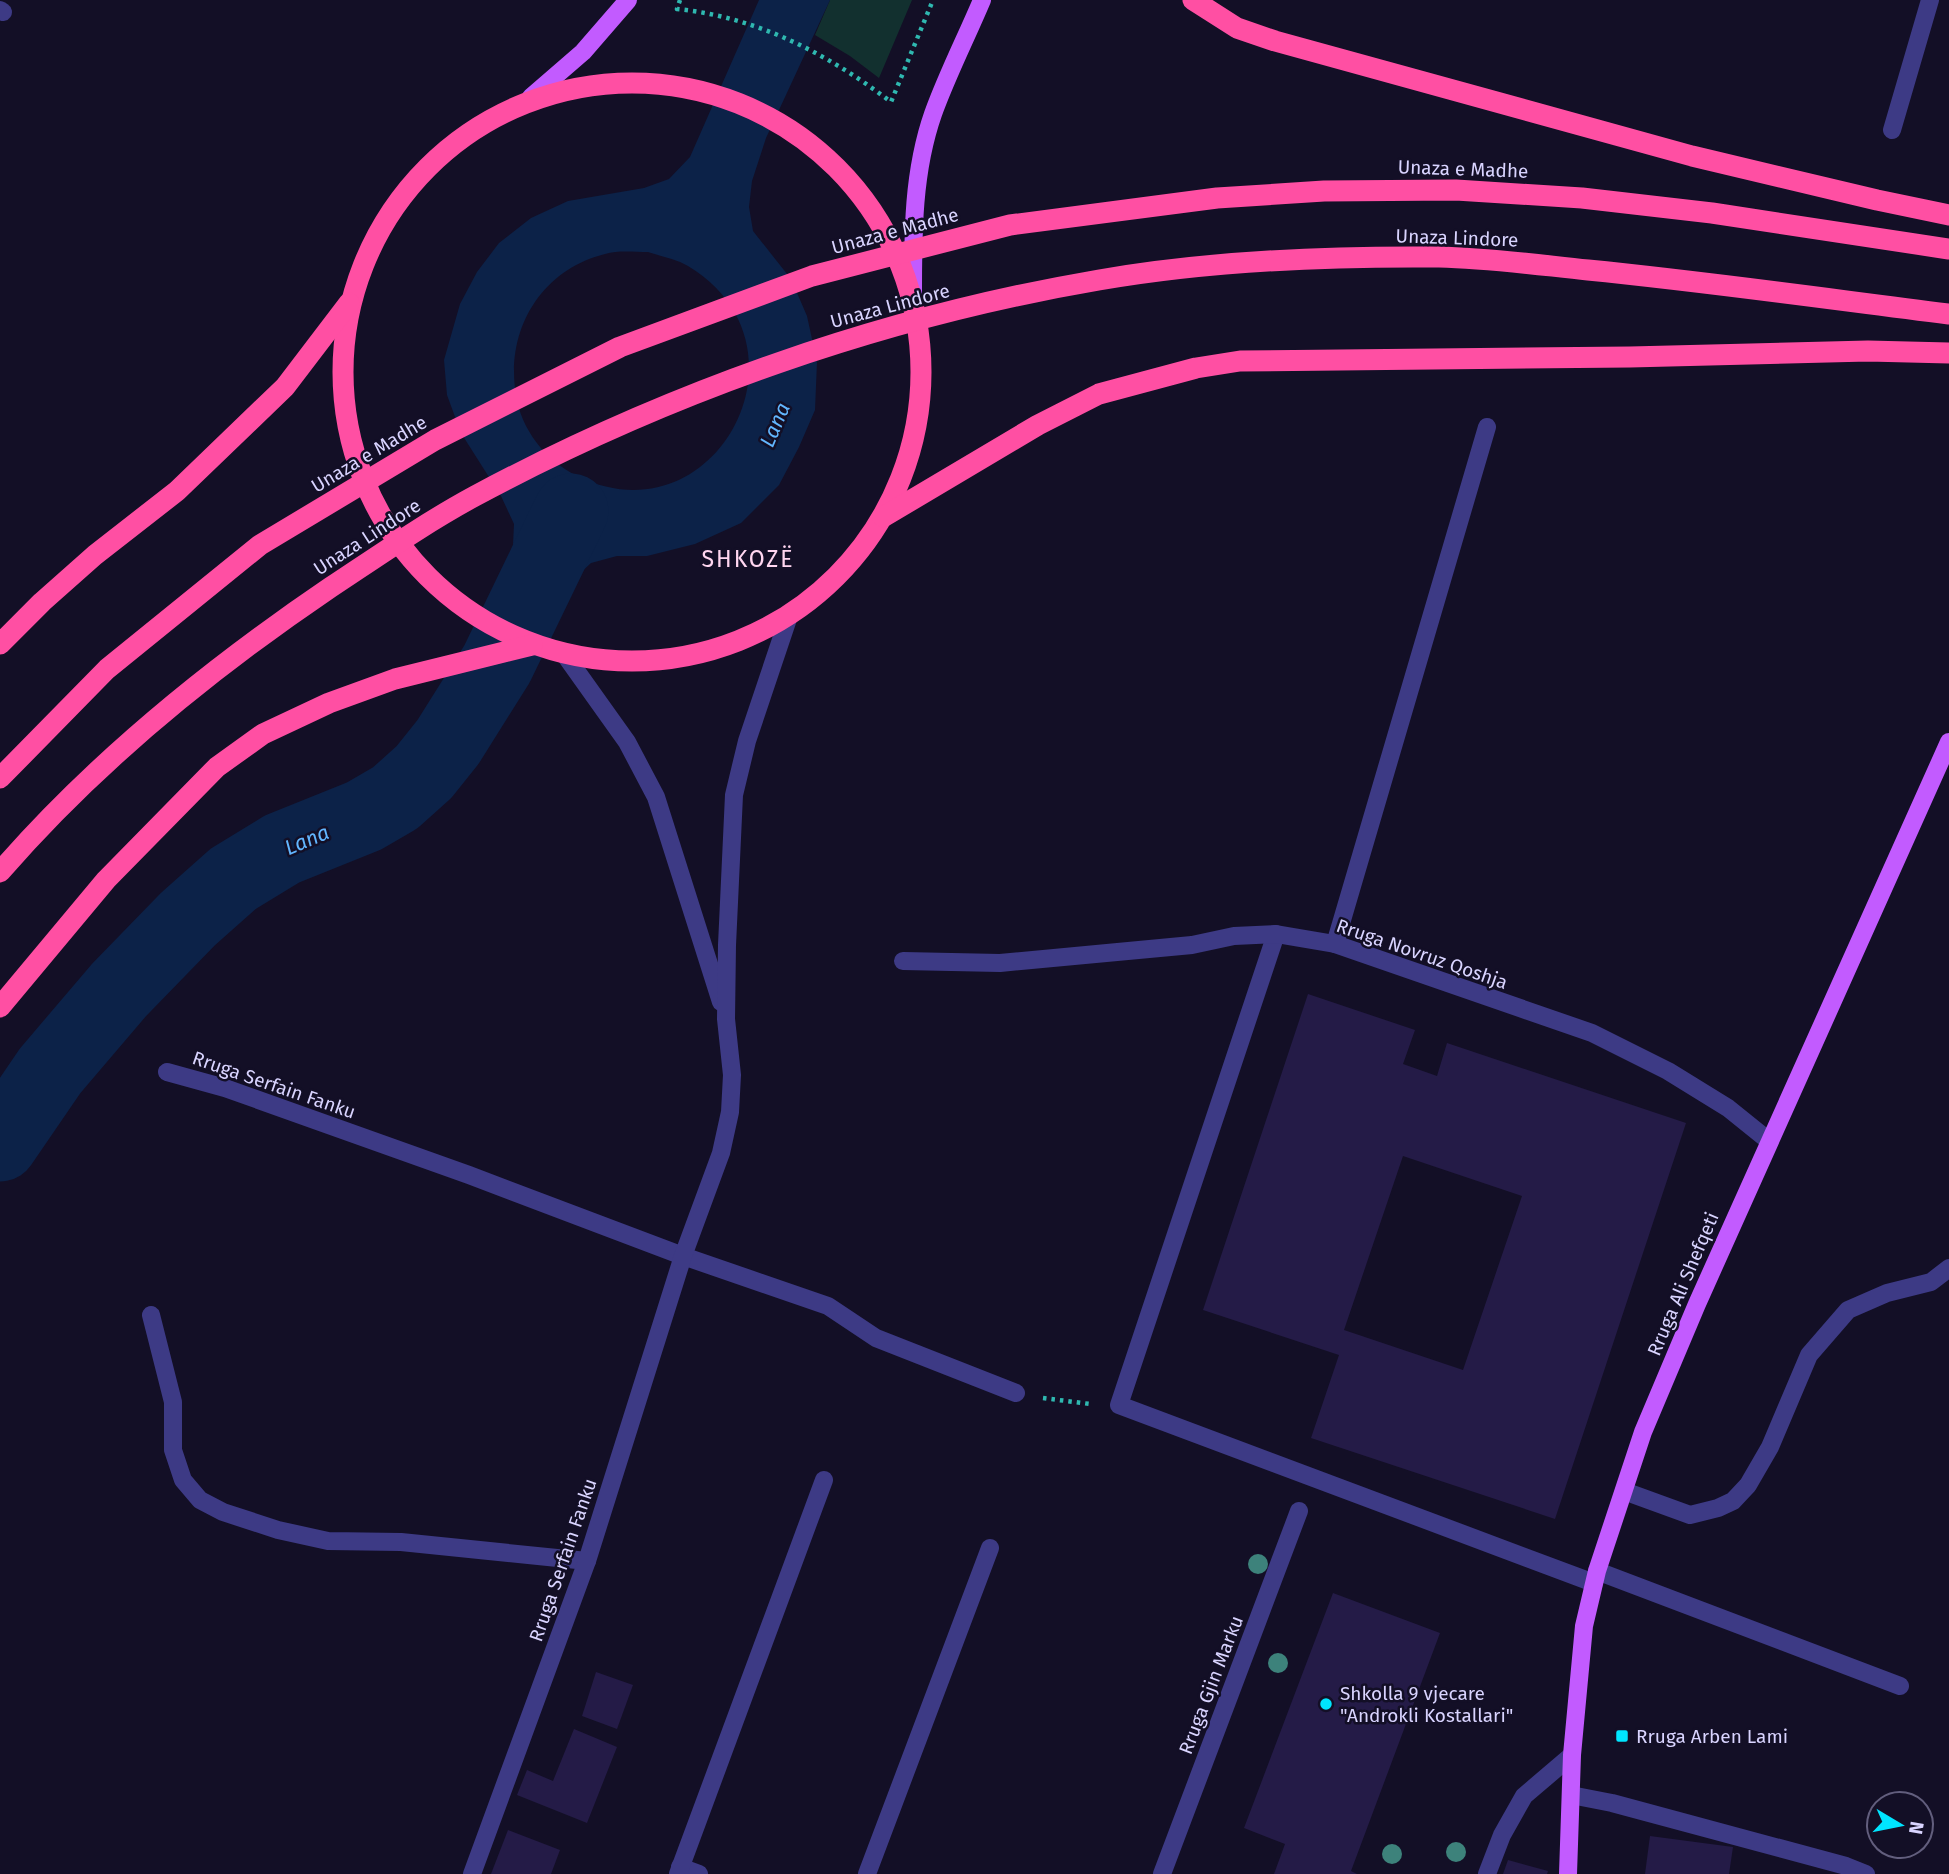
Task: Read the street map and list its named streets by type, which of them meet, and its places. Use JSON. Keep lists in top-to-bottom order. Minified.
{"streets":{"highway":["Unaza e Madhe","Unaza Lindore"],"main road":["Rruga Ali Shefqeti"],"street":["Rruga Novruz Qoshja","Rruga Serfain Fanku","Rruga Gjin Marku"]},"crossings":[["Rruga Novruz Qoshja","Rruga Ali Shefqeti"]],"districts":["SHKOZË"],"water":["Lana"],"places":{"other":["Shkolla 9 vjecare \"Androkli Kostallari\""],"transit":["Rruga Arben Lami"]},"north":"right"}
